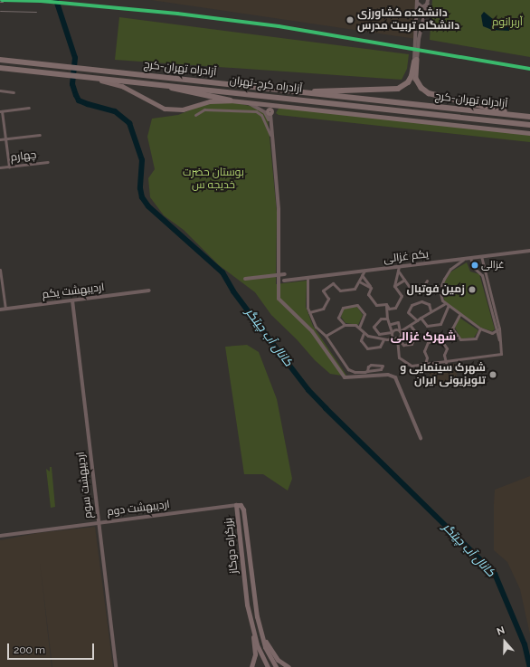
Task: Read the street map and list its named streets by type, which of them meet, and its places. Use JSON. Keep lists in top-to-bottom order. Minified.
{"streets":{"highway":["آزادراه تهران-کرج","آزادراه کرج-تهران","بزرگراه دوگاز"],"street":["چهارم","یکم غزالی","اردیبهشت یکم","اردیبهشت سوم","اردیبهشت دوم"]},"crossings":[["اردیبهشت یکم","اردیبهشت سوم"],["اردیبهشت سوم","اردیبهشت دوم"],["اردیبهشت دوم","بزرگراه دوگاز"]],"districts":["شهرک غزالی"],"water":["کانال آب چیتگر"],"parks":["آربرانوم","بوستان حضرت خدیجه س"],"places":["دانشکده کشاورزی دانشگاه تربیت مدرس","غزالی","زمین فوتبال","شهرک سینمایی و تلویزیونی ایران"],"scale_bar":"200 m","north":"top"}
